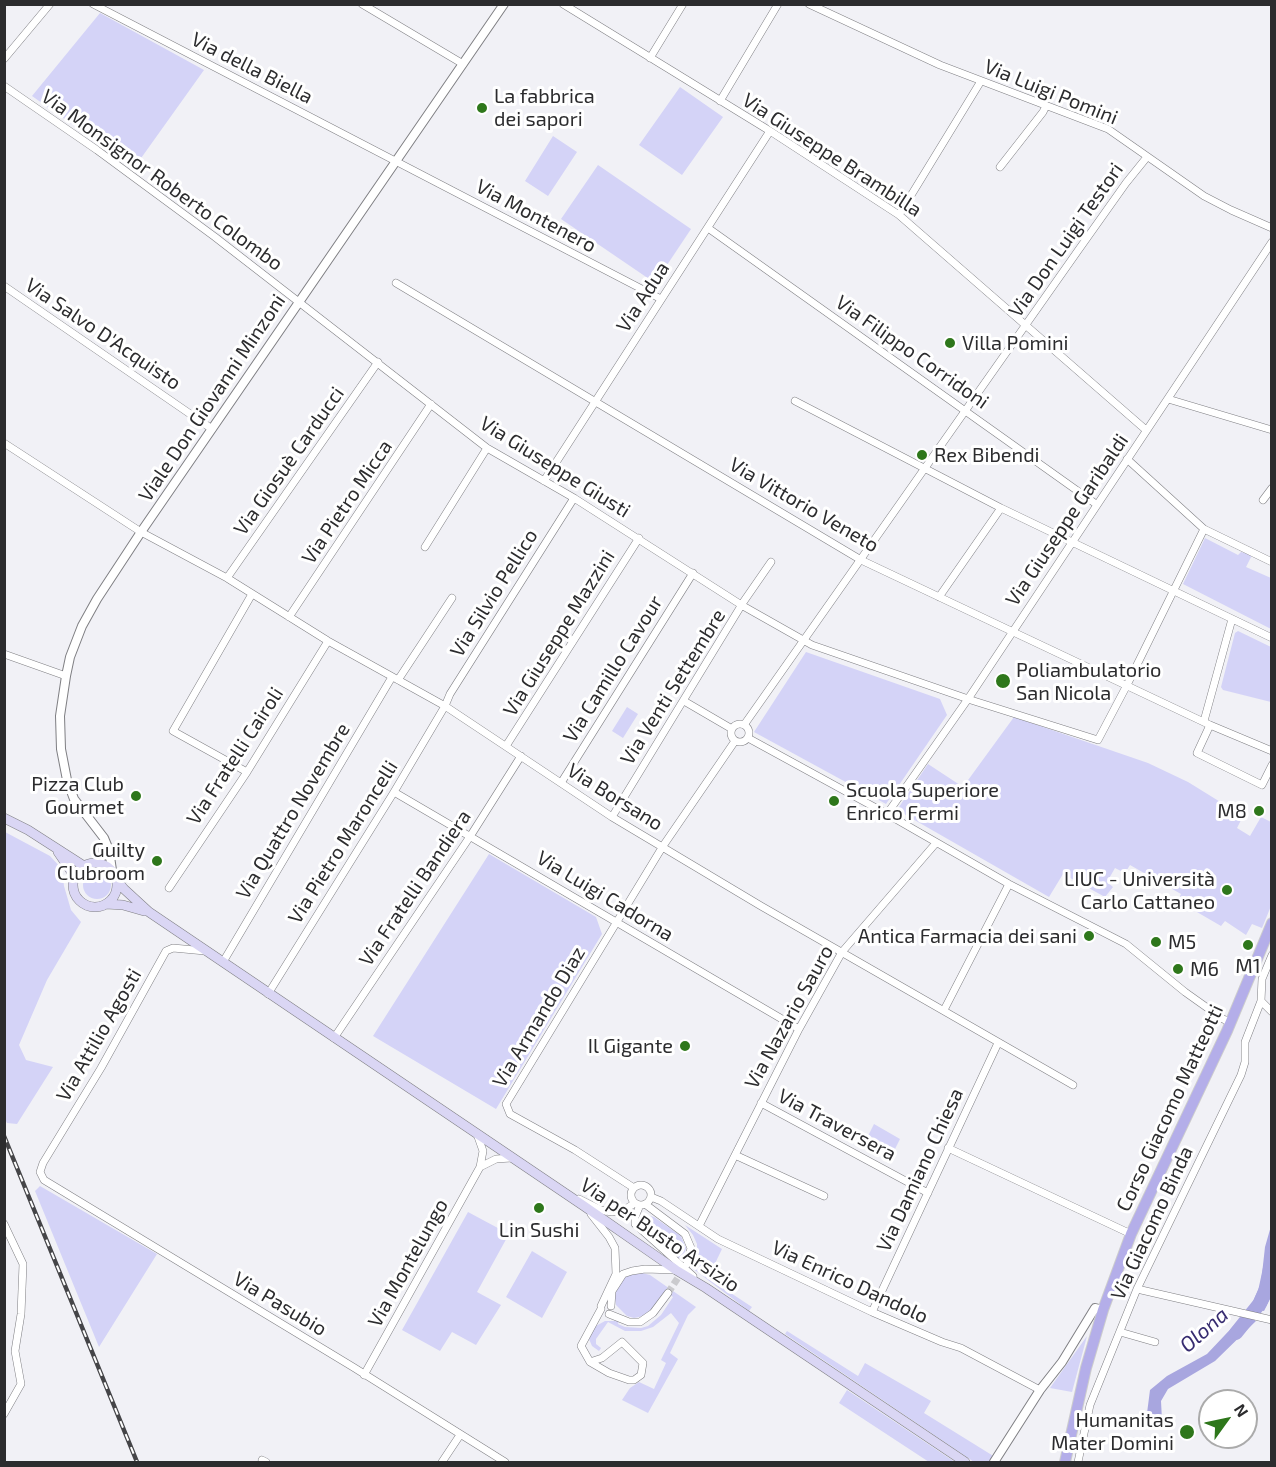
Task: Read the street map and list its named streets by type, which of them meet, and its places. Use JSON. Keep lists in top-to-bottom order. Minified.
{"streets":{"main road":["Viale Don Giovanni Minzoni","Corso Giacomo Matteotti","Via per Busto Arsizio"],"street":["Via della Biella","Via Luigi Pomini","Via Giuseppe Brambilla","Via Monsignor Roberto Colombo","Via Montenero","Via Don Luigi Testori","Via Adua","Via Salvo D'Acquisto","Via Filippo Corridoni","Via Giosuè Carducci","Via Giuseppe Giusti","Via Pietro Micca","Via Vittorio Veneto","Via Giuseppe Garibaldi","Via Silvio Pellico","Via Giuseppe Mazzini","Via Camillo Cavour","Via Venti Settembre","Via Fratelli Cairoli","Via Borsano","Via Quattro Novembre","Via Pietro Maroncelli","Via Fratelli Bandiera","Via Luigi Cadorna","Via Armando Diaz","Via Nazario Sauro","Via Attilio Agosti","Via Traversera","Via Damiano Chiesa","Via Giacomo Binda","Via Montelungo","Via Enrico Dandolo","Via Pasubio"]},"crossings":[["Via della Biella","Via Montenero"],["Via della Biella","Viale Don Giovanni Minzoni"],["Via Luigi Pomini","Via Don Luigi Testori"],["Via Giuseppe Brambilla","Via Don Luigi Testori"],["Via Giuseppe Brambilla","Via Adua"],["Via Giuseppe Brambilla","Via Giuseppe Garibaldi"],["Via Monsignor Roberto Colombo","Viale Don Giovanni Minzoni"],["Via Monsignor Roberto Colombo","Via Giuseppe Giusti"],["Via Montenero","Via Adua"],["Via Montenero","Viale Don Giovanni Minzoni"],["Via Don Luigi Testori","Via Filippo Corridoni"],["Via Don Luigi Testori","Via Giuseppe Giusti"],["Via Don Luigi Testori","Via Vittorio Veneto"],["Via Adua","Via Filippo Corridoni"],["Via Adua","Via Giuseppe Giusti"],["Via Adua","Via Vittorio Veneto"],["Via Salvo D'Acquisto","Viale Don Giovanni Minzoni"],["Via Filippo Corridoni","Via Giuseppe Garibaldi"],["Viale Don Giovanni Minzoni","Via Giuseppe Giusti"],["Viale Don Giovanni Minzoni","Via Borsano"],["Viale Don Giovanni Minzoni","Via Quattro Novembre"],["Viale Don Giovanni Minzoni","Via Pietro Maroncelli"],["Viale Don Giovanni Minzoni","Via Fratelli Bandiera"],["Viale Don Giovanni Minzoni","Via Attilio Agosti"],["Viale Don Giovanni Minzoni","Via per Busto Arsizio"],["Via Giosuè Carducci","Via Giuseppe Giusti"],["Via Giosuè Carducci","Via Borsano"],["Via Giuseppe Giusti","Via Pietro Micca"],["Via Giuseppe Giusti","Via Vittorio Veneto"],["Via Giuseppe Giusti","Via Giuseppe Garibaldi"],["Via Giuseppe Giusti","Via Silvio Pellico"],["Via Giuseppe Giusti","Via Giuseppe Mazzini"],["Via Giuseppe Giusti","Via Camillo Cavour"],["Via Giuseppe Giusti","Via Venti Settembre"],["Via Pietro Micca","Via Borsano"],["Via Vittorio Veneto","Via Giuseppe Garibaldi"],["Via Silvio Pellico","Via Borsano"],["Via Silvio Pellico","Via Pietro Maroncelli"],["Via Giuseppe Mazzini","Via Borsano"],["Via Camillo Cavour","Via Borsano"],["Via Venti Settembre","Via Borsano"],["Via Fratelli Cairoli","Via Borsano"],["Via Borsano","Via Quattro Novembre"],["Via Borsano","Via Pietro Maroncelli"],["Via Borsano","Via Fratelli Bandiera"],["Via Borsano","Via Armando Diaz"],["Via Borsano","Via Nazario Sauro"],["Via Borsano","Via Damiano Chiesa"],["Via Pietro Maroncelli","Via Luigi Cadorna"],["Via Fratelli Bandiera","Via Luigi Cadorna"],["Via Fratelli Bandiera","Via per Busto Arsizio"],["Via Luigi Cadorna","Via Armando Diaz"],["Via Luigi Cadorna","Via Nazario Sauro"],["Via Armando Diaz","Via Enrico Dandolo"],["Via Nazario Sauro","Via Traversera"],["Via Nazario Sauro","Via Enrico Dandolo"],["Via Attilio Agosti","Via Pasubio"],["Via Traversera","Via Damiano Chiesa"],["Via Damiano Chiesa","Via Enrico Dandolo"],["Via Montelungo","Via Pasubio"]],"water":["Olona"],"places":["La fabbrica dei sapori","Villa Pomini","Rex Bibendi","Poliambulatorio San Nicola","Pizza Club Gourmet","Scuola Superiore Enrico Fermi","M8","Guilty Clubroom","LIUC - Università Carlo Cattaneo","Antica Farmacia dei sani","M5","M1","M6","Il Gigante","Lin Sushi","Humanitas Mater Domini"],"north":"top right"}
